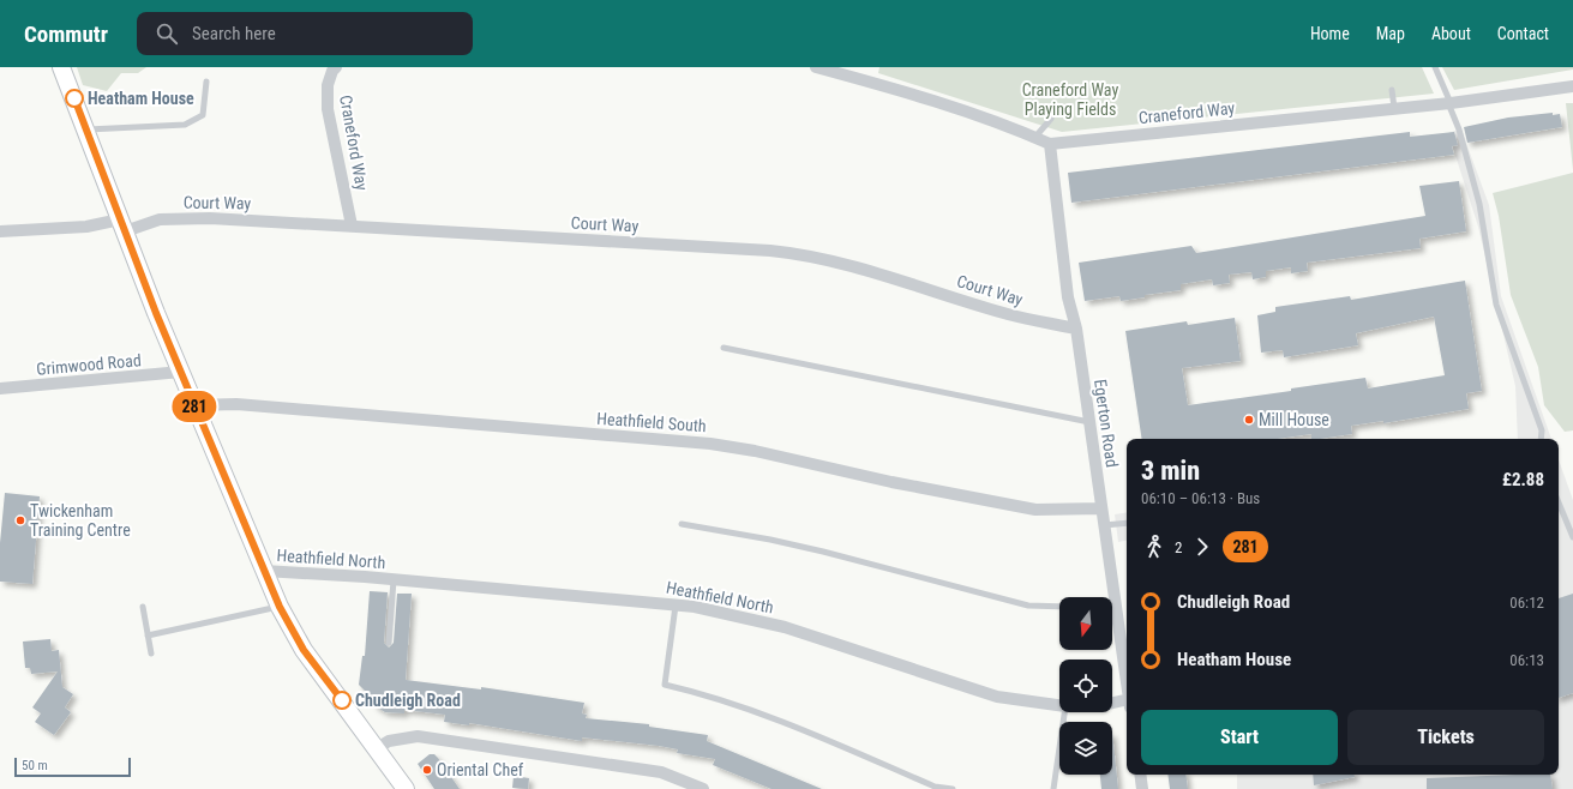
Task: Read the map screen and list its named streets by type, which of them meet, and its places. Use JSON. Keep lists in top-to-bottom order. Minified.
{"streets":{"street":["Craneford Way","Court Way","Grimwood Road","Heathfield South","Egerton Road","Heathfield North"]},"crossings":[["Craneford Way","Court Way"],["Craneford Way","Egerton Road"],["Court Way","Egerton Road"],["Heathfield South","Egerton Road"]],"parks":["Craneford Way Playing Fields"],"places":["Heatham House","Mill House","Twickenham Training Centre","Chudleigh Road","Oriental Chef"],"lines":["bus line 281"],"scale_bar":"50 m","north":"bottom","page":{"header":"Commutr","search":"Search here","nav":["Home","Map","About","Contact"],"on_map":"281","heading":["3 min","06:10 – 06:13 · Bus","£2.88"],"legs":["2","281"],"list":[{"name":"Chudleigh Road","value":"06:12"},{"name":"Heatham House","value":"06:13"}],"buttons":["Start","Tickets"],"scale":"50 m"}}
